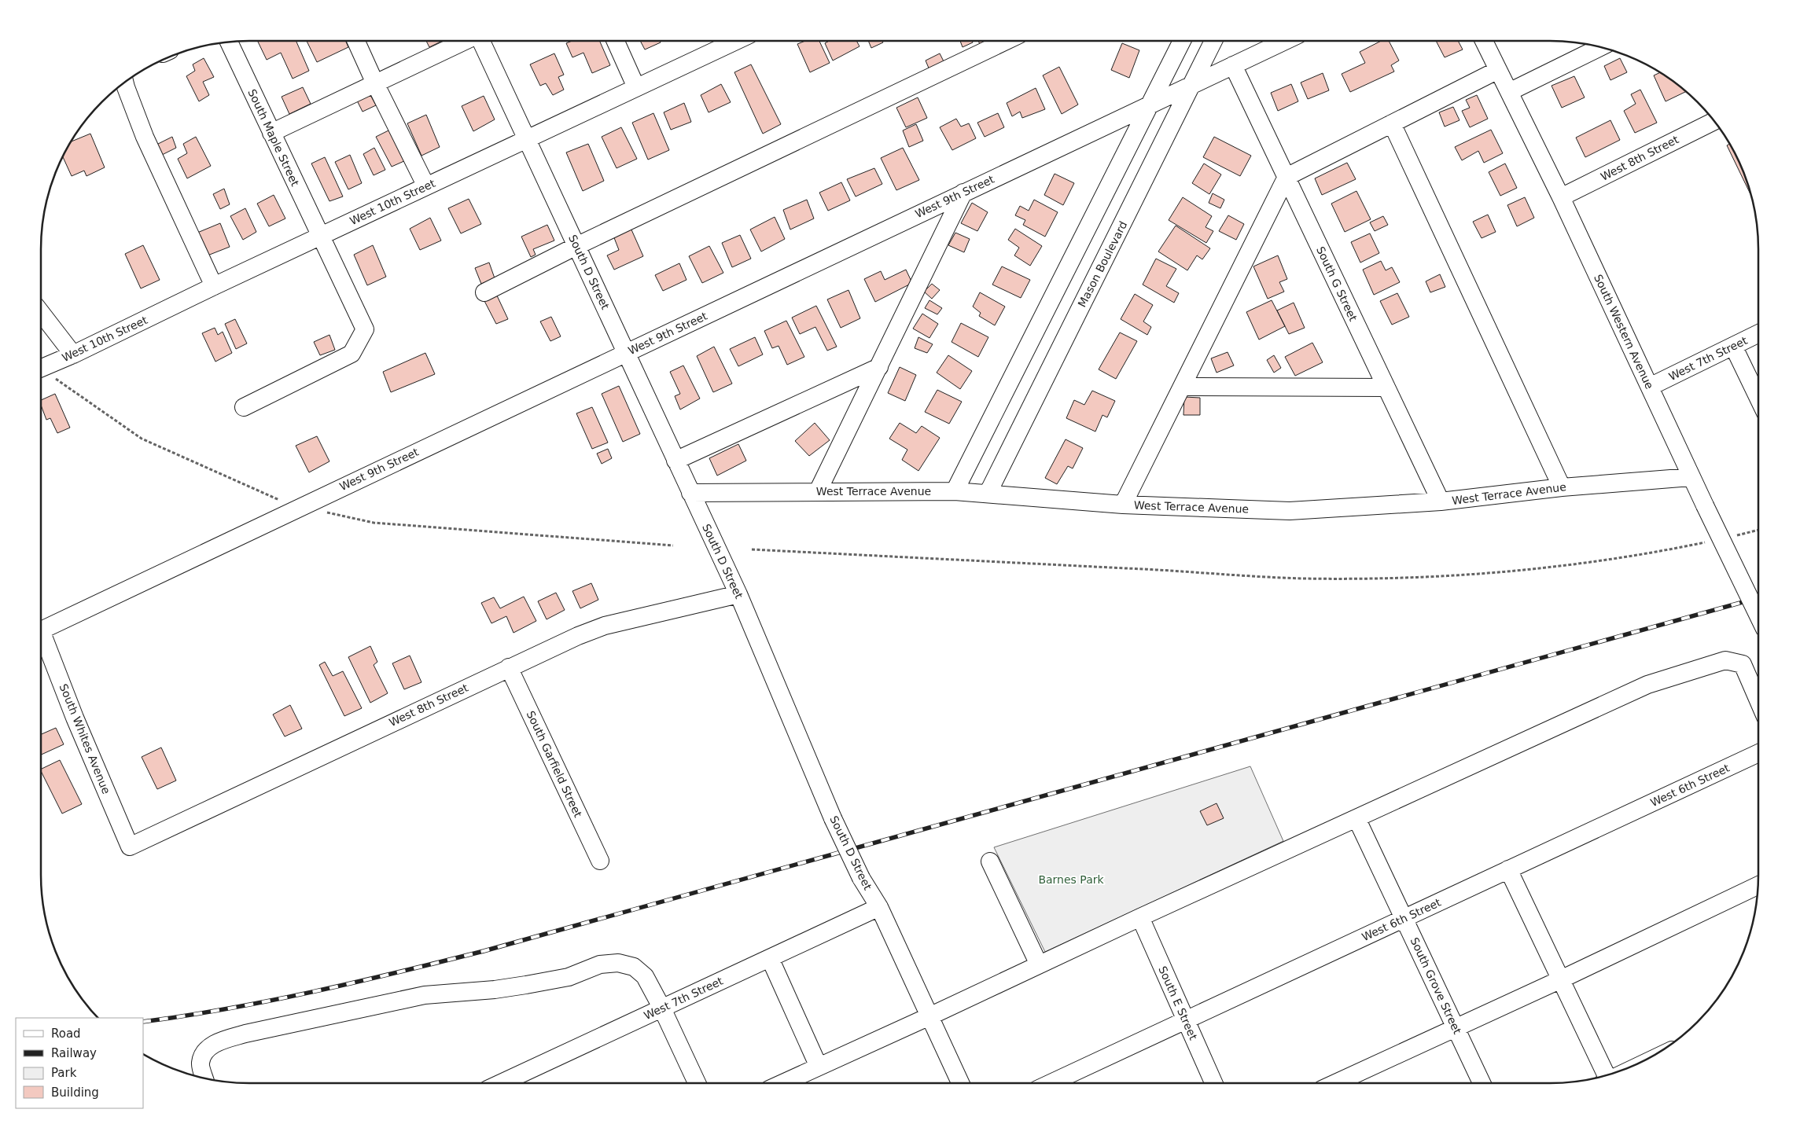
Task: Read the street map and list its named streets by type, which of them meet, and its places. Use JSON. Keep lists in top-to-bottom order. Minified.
{"streets":{"street":["South Maple Street","West 8th Street","West 9th Street","West 10th Street","Mason Boulevard","South D Street","South G Street","South Western Avenue","West 7th Street","West Terrace Avenue","South Whites Avenue","South Garfield Street","West 6th Street","South Grove Street","South E Street"]},"crossings":[["South Maple Street","West 10th Street"],["West 8th Street","South D Street"],["West 8th Street","South Western Avenue"],["West 8th Street","South Whites Avenue"],["West 8th Street","South Garfield Street"],["West 9th Street","Mason Boulevard"],["West 9th Street","South D Street"],["West 9th Street","South G Street"],["West 10th Street","South D Street"],["Mason Boulevard","West Terrace Avenue"],["South D Street","West 7th Street"],["South D Street","West Terrace Avenue"],["South G Street","West Terrace Avenue"],["South Western Avenue","West 7th Street"],["South Western Avenue","West Terrace Avenue"],["West 6th Street","South Grove Street"],["West 6th Street","South E Street"]],"parks":["Barnes Park"],"legend":["Road","Railway","Park","Building"]}
